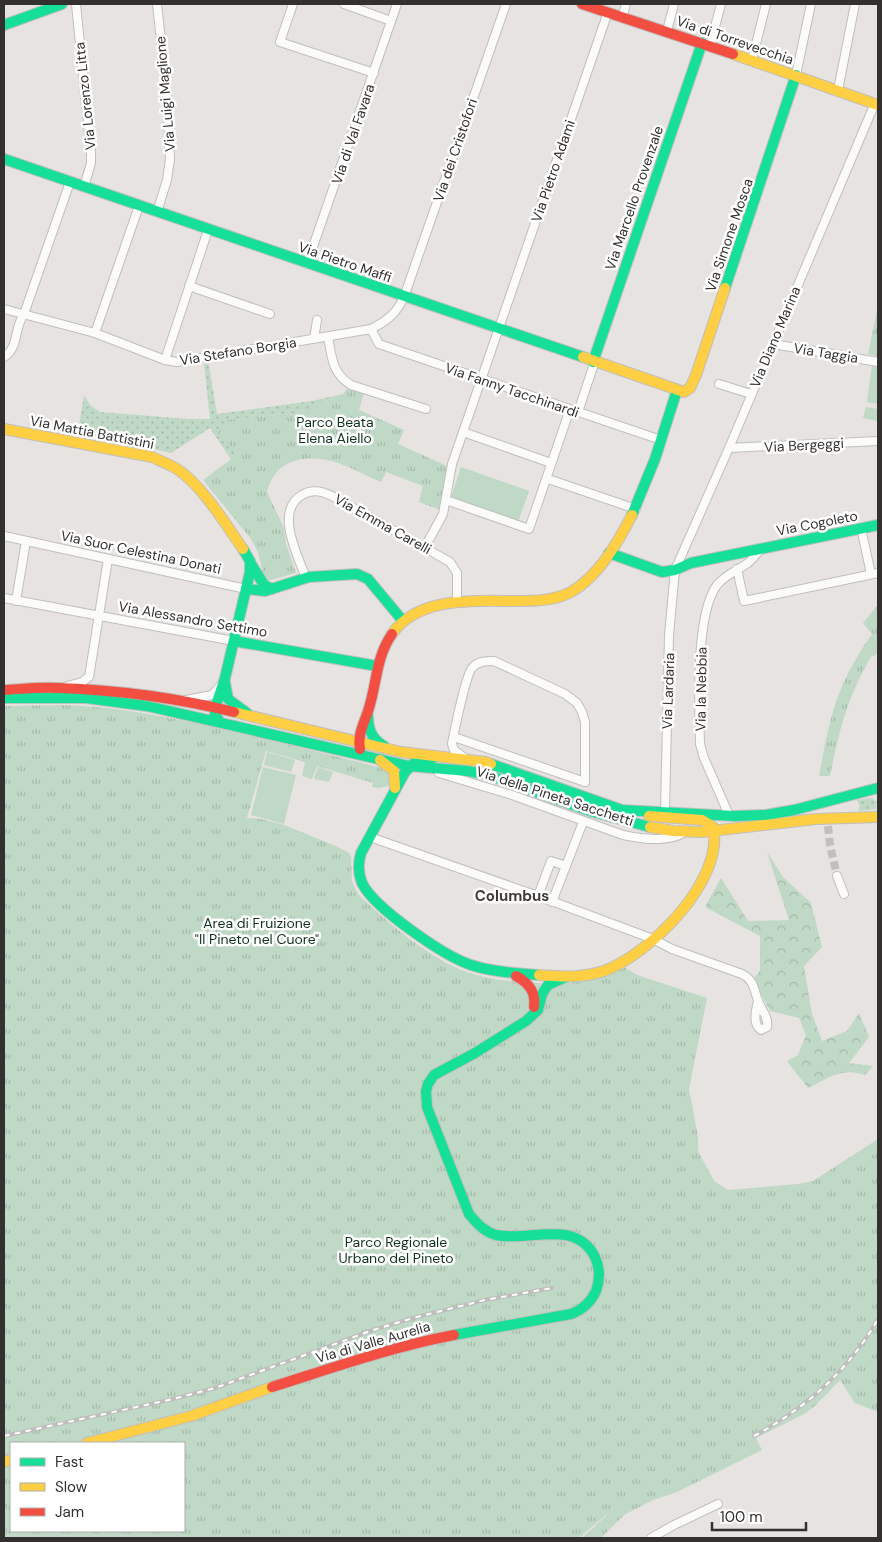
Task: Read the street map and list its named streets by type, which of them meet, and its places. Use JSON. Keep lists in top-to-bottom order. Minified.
{"streets":{"street":["Via di Torrevecchia","Via Luigi Maglione","Via Lorenzo Litta","Via di Val Favara","Via dei Cristofori","Via Pietro Adami","Via Marcello Provenzale","Via Simone Mosca","Via Pietro Maffi","Via Diano Marina","Via Stefano Borgia","Via Taggia","Via Fanny Tacchinardi","Via Mattia Battistini","Via Bergeggi","Via Cogoleto","Via Emma Carelli","Via Suor Celestina Donati","Via Alessandro Settimo","Via la Nebbia","Via Lardaria","Via della Pineta Sacchetti","Via di Valle Aurelia"]},"crossings":[["Via di Torrevecchia","Via Pietro Adami"],["Via di Torrevecchia","Via Marcello Provenzale"],["Via di Torrevecchia","Via Simone Mosca"],["Via di Torrevecchia","Via Diano Marina"],["Via Luigi Maglione","Via Pietro Maffi"],["Via Lorenzo Litta","Via Pietro Maffi"],["Via di Val Favara","Via Pietro Maffi"],["Via dei Cristofori","Via Pietro Maffi"],["Via dei Cristofori","Via Stefano Borgia"],["Via Pietro Adami","Via Pietro Maffi"],["Via Pietro Adami","Via Fanny Tacchinardi"],["Via Pietro Adami","Via Emma Carelli"],["Via Marcello Provenzale","Via Pietro Maffi"],["Via Simone Mosca","Via Pietro Maffi"],["Via Pietro Maffi","Via Stefano Borgia"],["Via Diano Marina","Via Taggia"],["Via Diano Marina","Via Bergeggi"],["Via Diano Marina","Via Cogoleto"],["Via Diano Marina","Via Lardaria"],["Via Stefano Borgia","Via Fanny Tacchinardi"],["Via Cogoleto","Via la Nebbia"],["Via Cogoleto","Via Lardaria"],["Via Emma Carelli","Via Suor Celestina Donati"],["Via la Nebbia","Via della Pineta Sacchetti"],["Via Lardaria","Via della Pineta Sacchetti"]],"districts":["Columbus"],"parks":["Parco Beata Elena Aiello","Area di Fruizione \"Il Pineto nel Cuore\"","Parco Regionale Urbano del Pineto"],"legend":["Fast","Slow","Jam"],"scale_bar":"100 m"}
